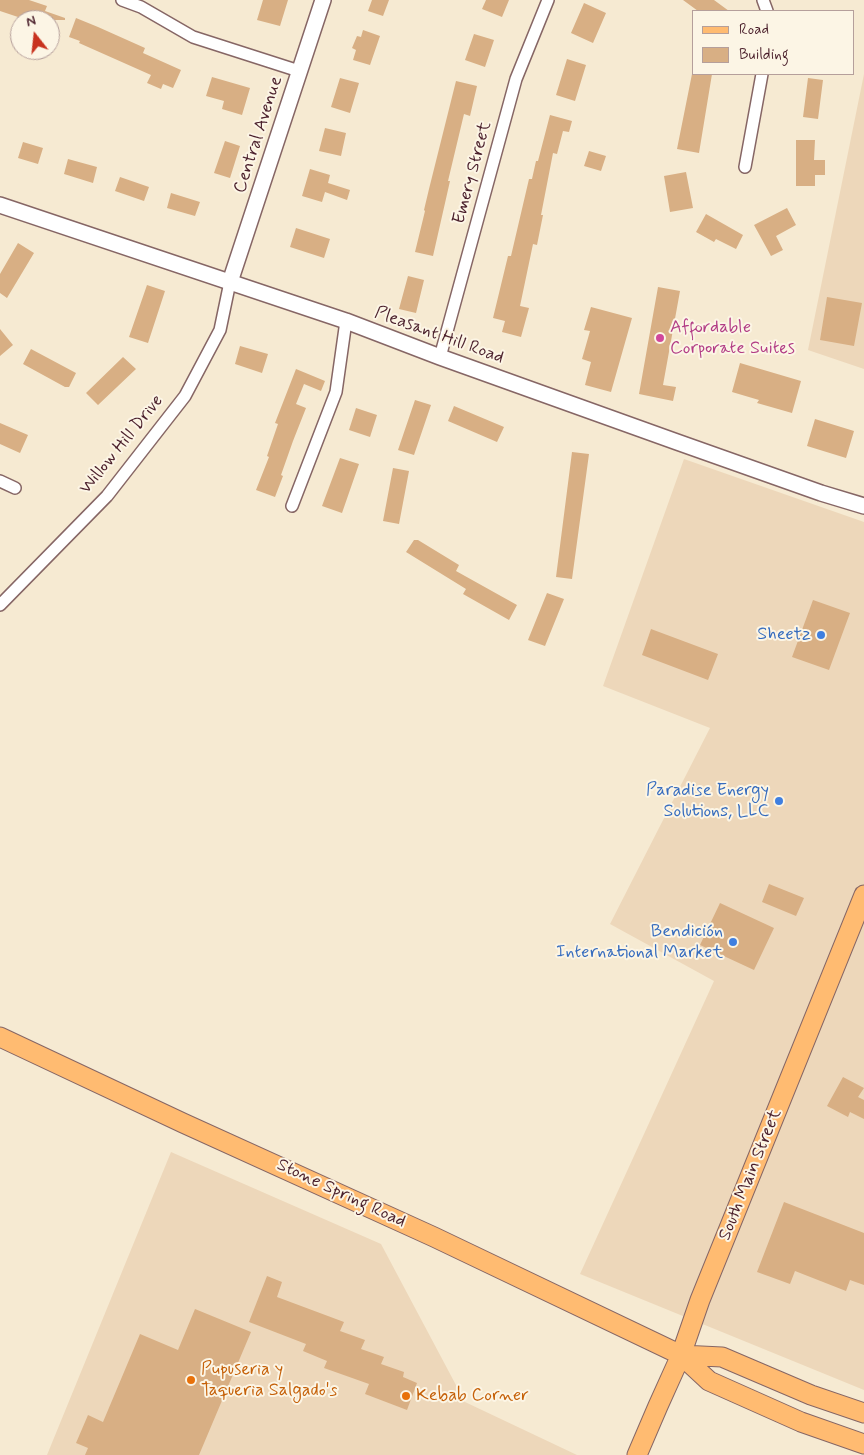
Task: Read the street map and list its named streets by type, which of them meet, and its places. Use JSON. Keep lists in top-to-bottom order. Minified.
{"streets":{"main road":["South Main Street","Stone Spring Road"],"street":["Central Avenue","Emery Street","Pleasant Hill Road","Willow Hill Drive"]},"crossings":[["Central Avenue","Pleasant Hill Road"],["Central Avenue","Willow Hill Drive"],["Emery Street","Pleasant Hill Road"],["Pleasant Hill Road","Willow Hill Drive"],["South Main Street","Stone Spring Road"]],"places":["Affordable Corporate Suites","Sheetz","Paradise Energy Solutions, LLC","Bendición International Market","Pupuseria y Taqueria Salgado's","Kebab Corner"],"legend":["Road","Building"],"north":"top"}
